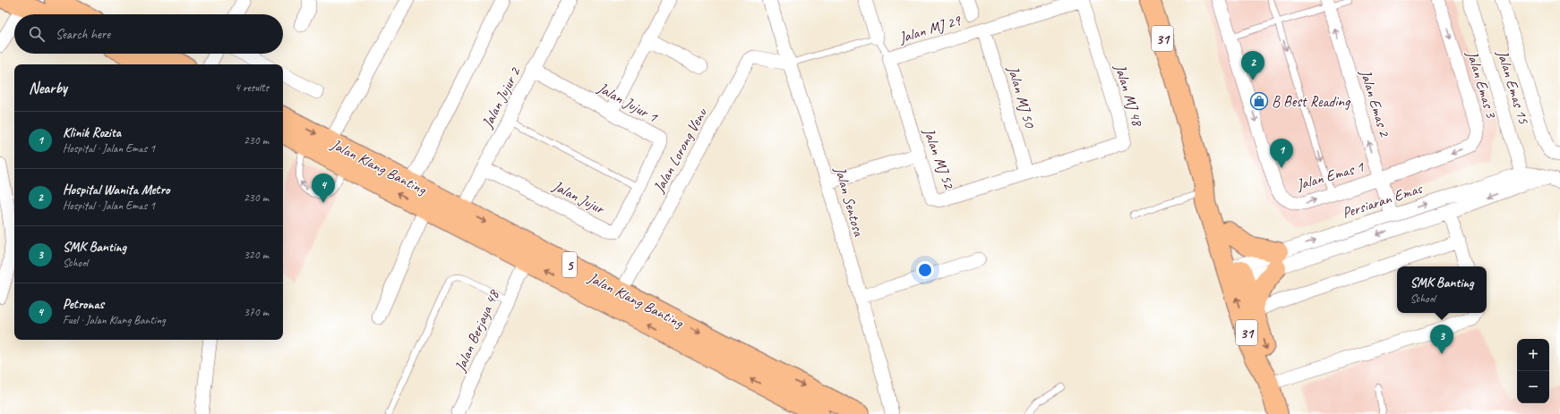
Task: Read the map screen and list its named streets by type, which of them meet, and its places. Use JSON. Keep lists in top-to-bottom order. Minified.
{"streets":{"main road":["31","Jalan Klang Banting","5"],"street":["Jalan MJ 29","Jalan Emas 3","Jalan Emas 15","Jalan MJ 48","Jalan MJ 50","Jalan Jujur 2","Jalan Jujur 1","Jalan Emas 2","Jalan Lorong Venu","Jalan MJ 52","Jalan Emas 1","Jalan Jujur","Persiaran Emas","Jalan Sentosa","Jalan Berjaya 48"]},"crossings":[["Jalan MJ 29","Jalan MJ 48"],["Jalan MJ 29","Jalan MJ 50"],["Jalan MJ 29","Jalan MJ 52"],["31","Persiaran Emas"],["Jalan Emas 3","Jalan Emas 2"],["Jalan Emas 3","Jalan Emas 1"],["Jalan Emas 15","Persiaran Emas"],["Jalan MJ 48","Jalan MJ 50"],["Jalan MJ 48","Jalan MJ 52"],["Jalan MJ 50","Jalan MJ 52"],["Jalan Jujur 2","Jalan Jujur 1"],["Jalan Jujur 2","Jalan Klang Banting"],["Jalan Jujur 2","Jalan Jujur"],["Jalan Jujur 1","Jalan Jujur"],["Jalan Emas 2","Jalan Emas 1"],["Jalan Emas 2","Persiaran Emas"],["Jalan Lorong Venu","Jalan Klang Banting"],["Jalan Lorong Venu","Jalan Sentosa"],["Jalan Klang Banting","Jalan Berjaya 48"]],"one_way":["Jalan Emas 2","Jalan Emas 1"],"places":{"shop":["B Best Reading"]},"page":{"search":"Search here","pins":["2","1","4","3"],"heading":["Nearby","4 results"],"list":[{"mark":"1","name":"Klinik Rozita","note":"Hospital · Jalan Emas 1","value":"230 m"},{"mark":"2","name":"Hospital Wanita Metro","note":"Hospital · Jalan Emas 1","value":"230 m"},{"mark":"3","name":"SMK Banting","note":"School","value":"320 m"},{"mark":"4","name":"Petronas","note":"Fuel · Jalan Klang Banting","value":"370 m"}],"popup":["SMK Banting","School"],"map_buttons":["+","−"]}}
